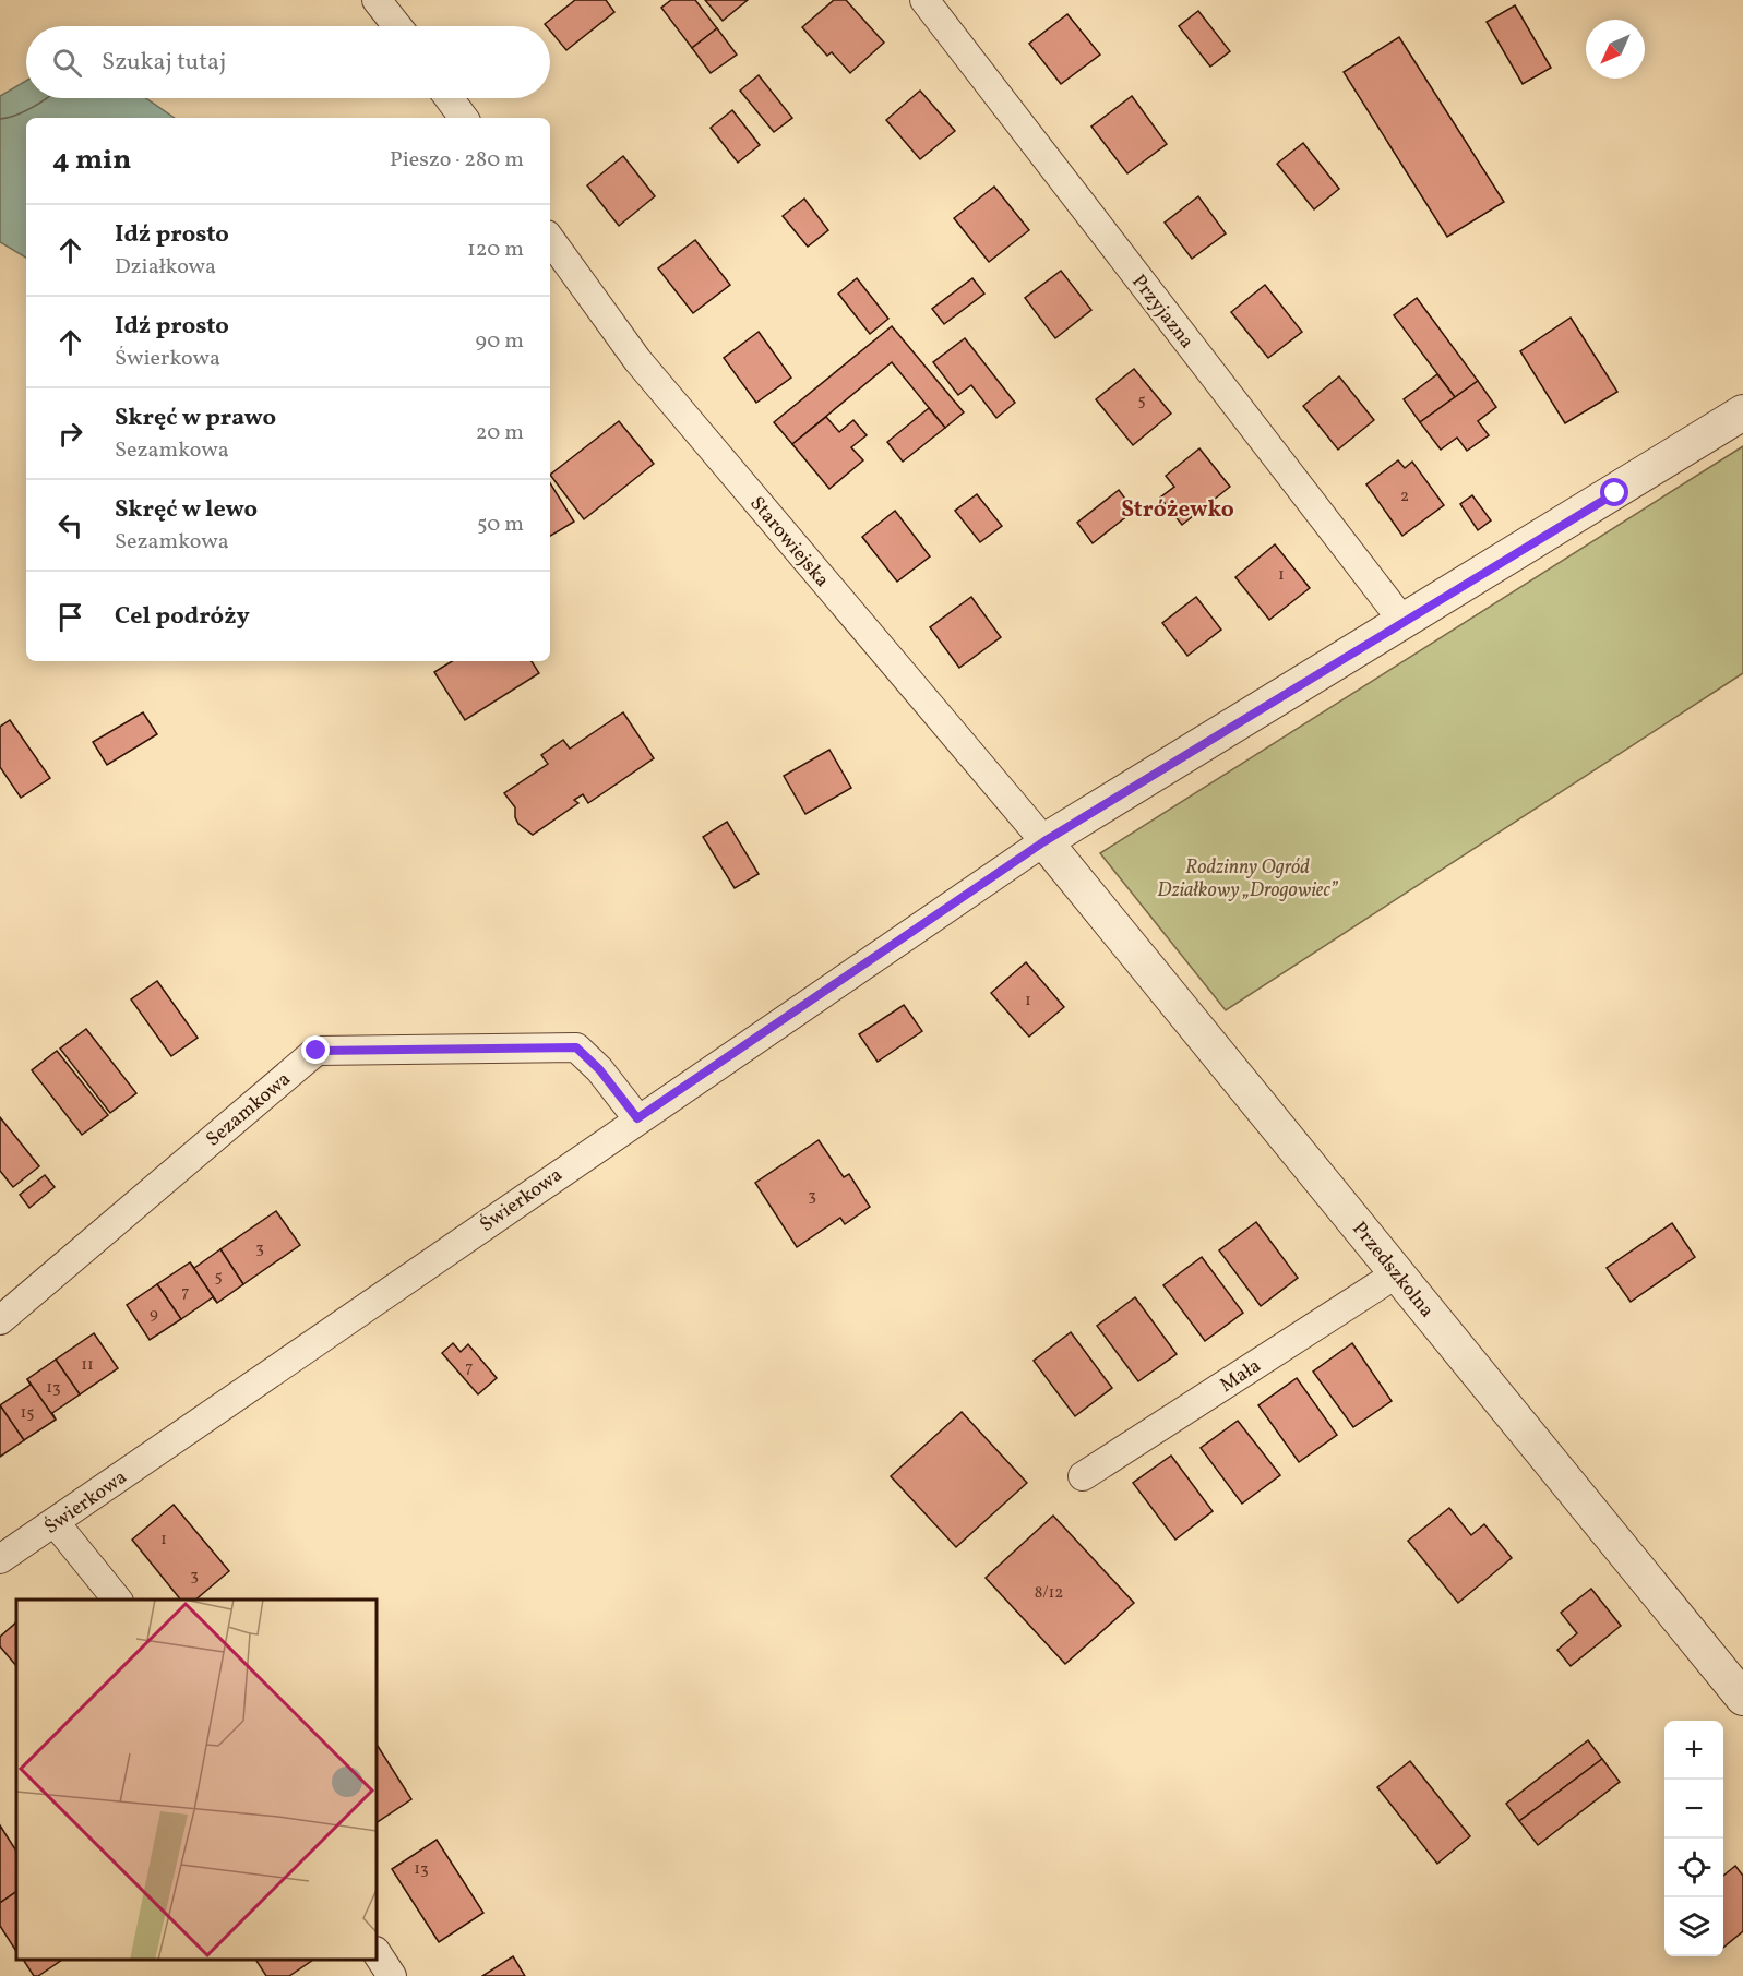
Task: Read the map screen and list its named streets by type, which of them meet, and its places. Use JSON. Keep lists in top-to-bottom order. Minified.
{"streets":{"street":["Przyjazna","Starowiejska","Sezamkowa","Świerkowa","Przedszkolna","Mała"]},"crossings":[["Starowiejska","Świerkowa"],["Starowiejska","Przedszkolna"],["Sezamkowa","Świerkowa"],["Świerkowa","Przedszkolna"],["Przedszkolna","Mała"]],"districts":["Stróżewko"],"parks":["Rodzinny Ogród Działkowy „Drogowiec”"],"house_numbers":["5","2","1","1","3","3","5","7","9","11","7","13","15","1","3","8/12","13"],"north":"bottom left","page":{"search":"Szukaj tutaj","heading":["4 min","Pieszo · 280 m"],"list":[["Idź prosto","Działkowa","120 m"],["Idź prosto","Świerkowa","90 m"],["Skręć w prawo","Sezamkowa","20 m"],["Skręć w lewo","Sezamkowa","50 m"],"Cel podróży"],"map_buttons":["+","−"]}}
